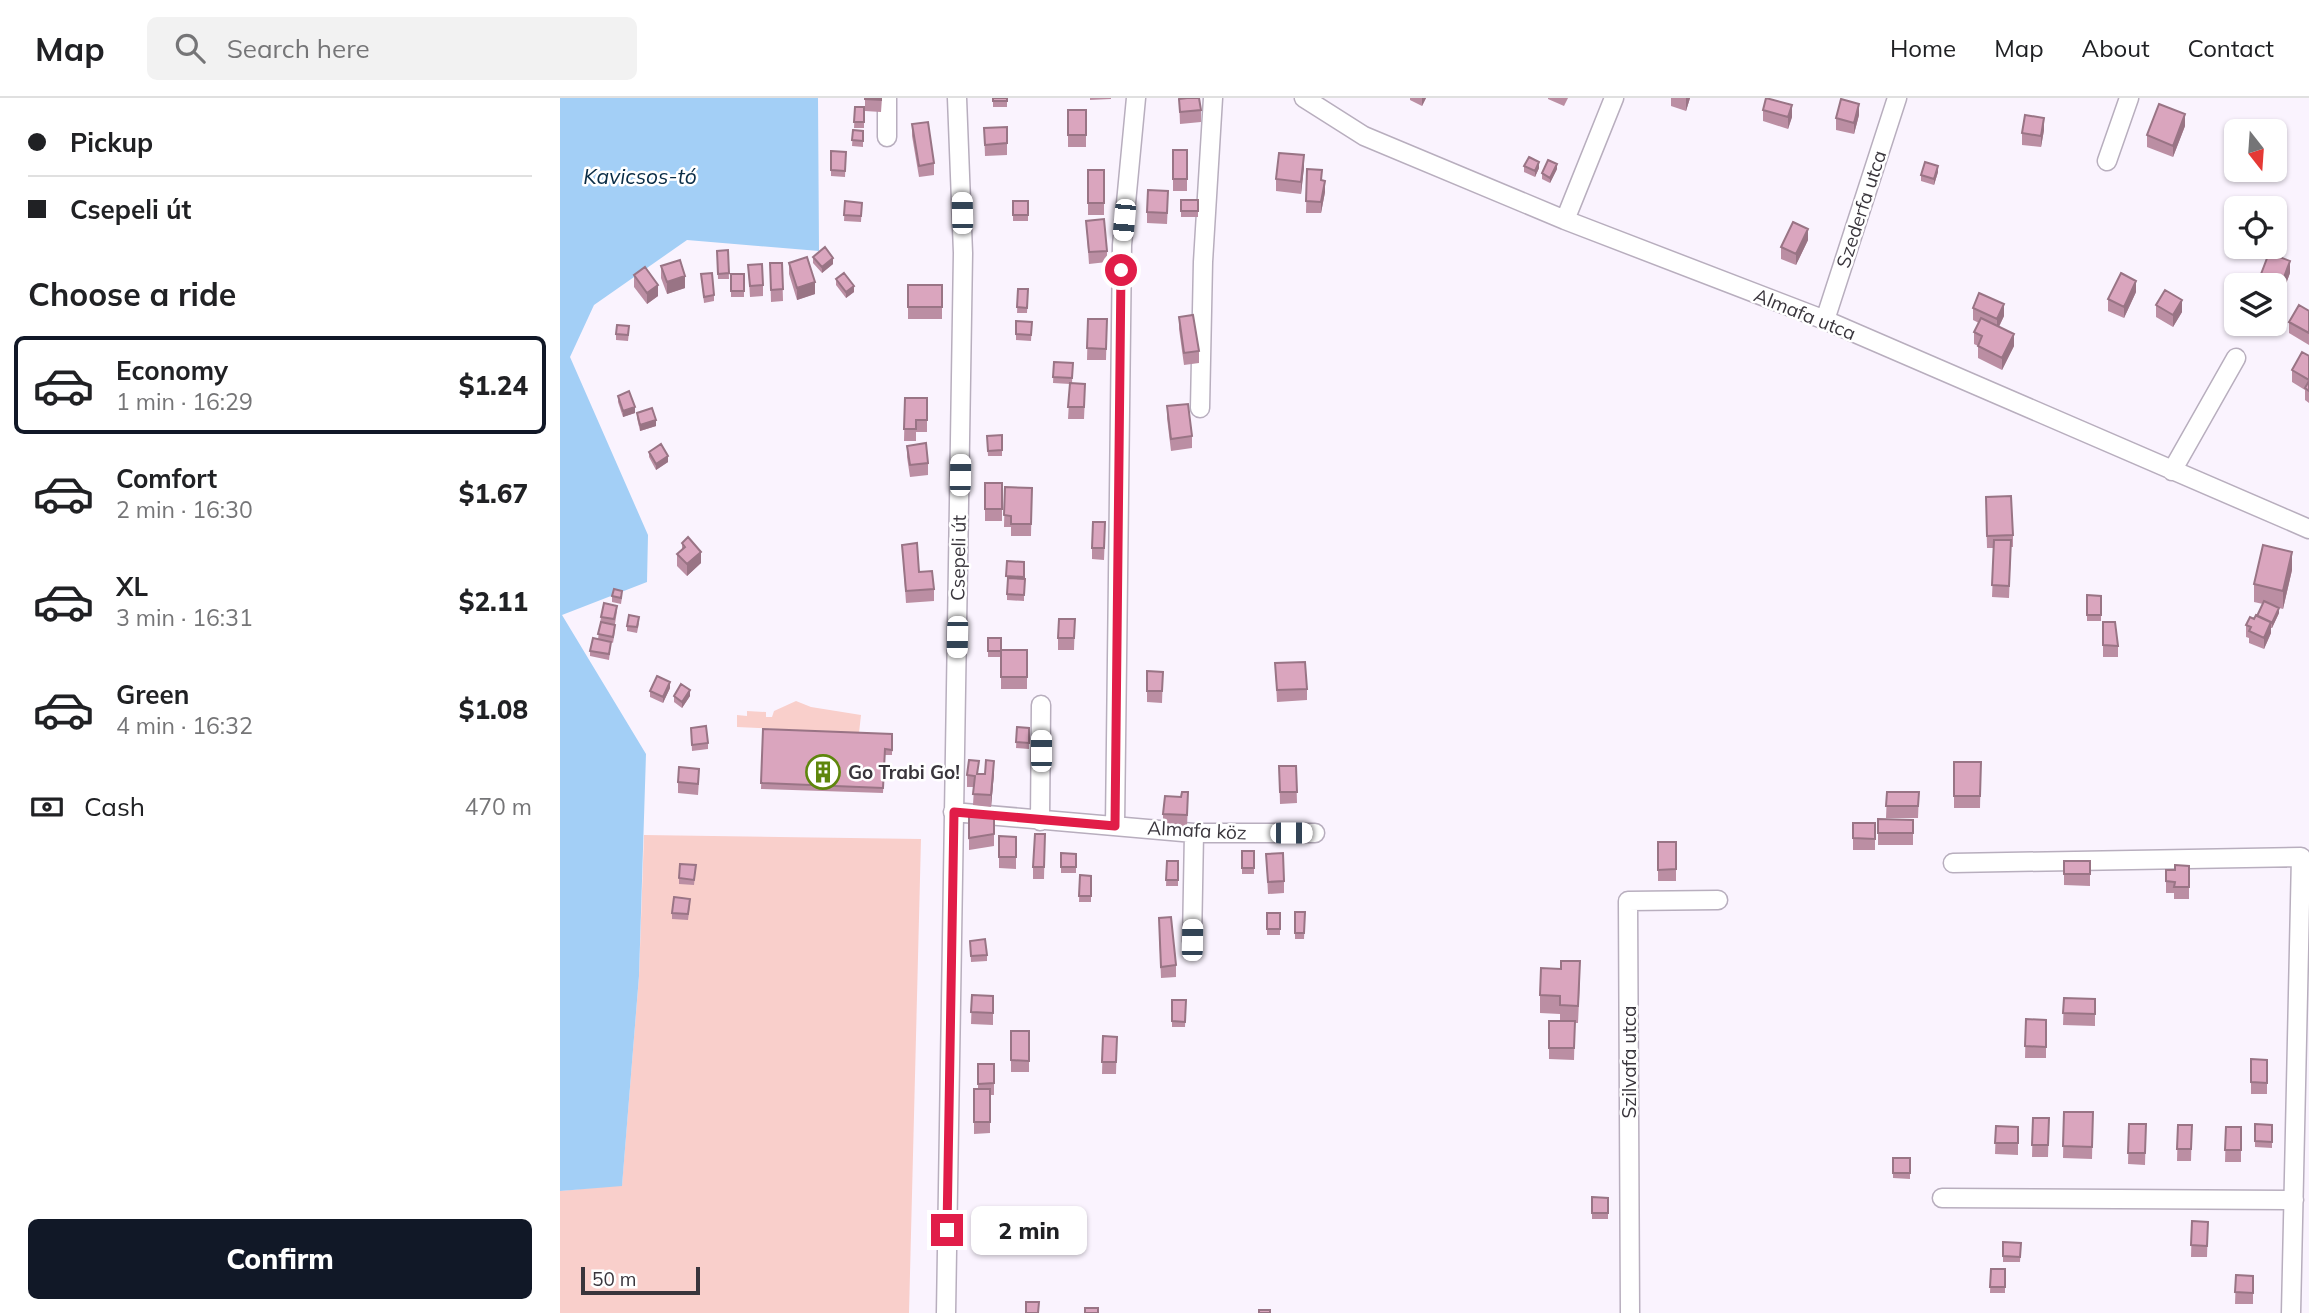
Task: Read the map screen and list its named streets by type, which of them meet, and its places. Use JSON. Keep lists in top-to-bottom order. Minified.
{"streets":{"street":["Szederfa utca","Almafa utca","Csepeli út","Almafa köz","Szilvafa utca"]},"crossings":[["Szederfa utca","Almafa utca"],["Csepeli út","Almafa köz"]],"water":["Kavicsos-tó"],"places":{"building":["Go Trabi Go!"]},"scale_bar":"50 m","north":"bottom","page":{"header":"Map","search":"Search here","nav":["Home","Map","About","Contact"],"banner":["Pickup","Csepeli út"],"heading":"Choose a ride","list":[{"name":"Economy","note":"1 min · 16:29","value":"$1.24"},{"name":"Comfort","note":"2 min · 16:30","value":"$1.67"},{"name":"XL","note":"3 min · 16:31","value":"$2.11"},{"name":"Green","note":"4 min · 16:32","value":"$1.08"}],"pay":["Cash","470 m"],"buttons":"Confirm","bubble":"2 min","scale":"50 m"}}
